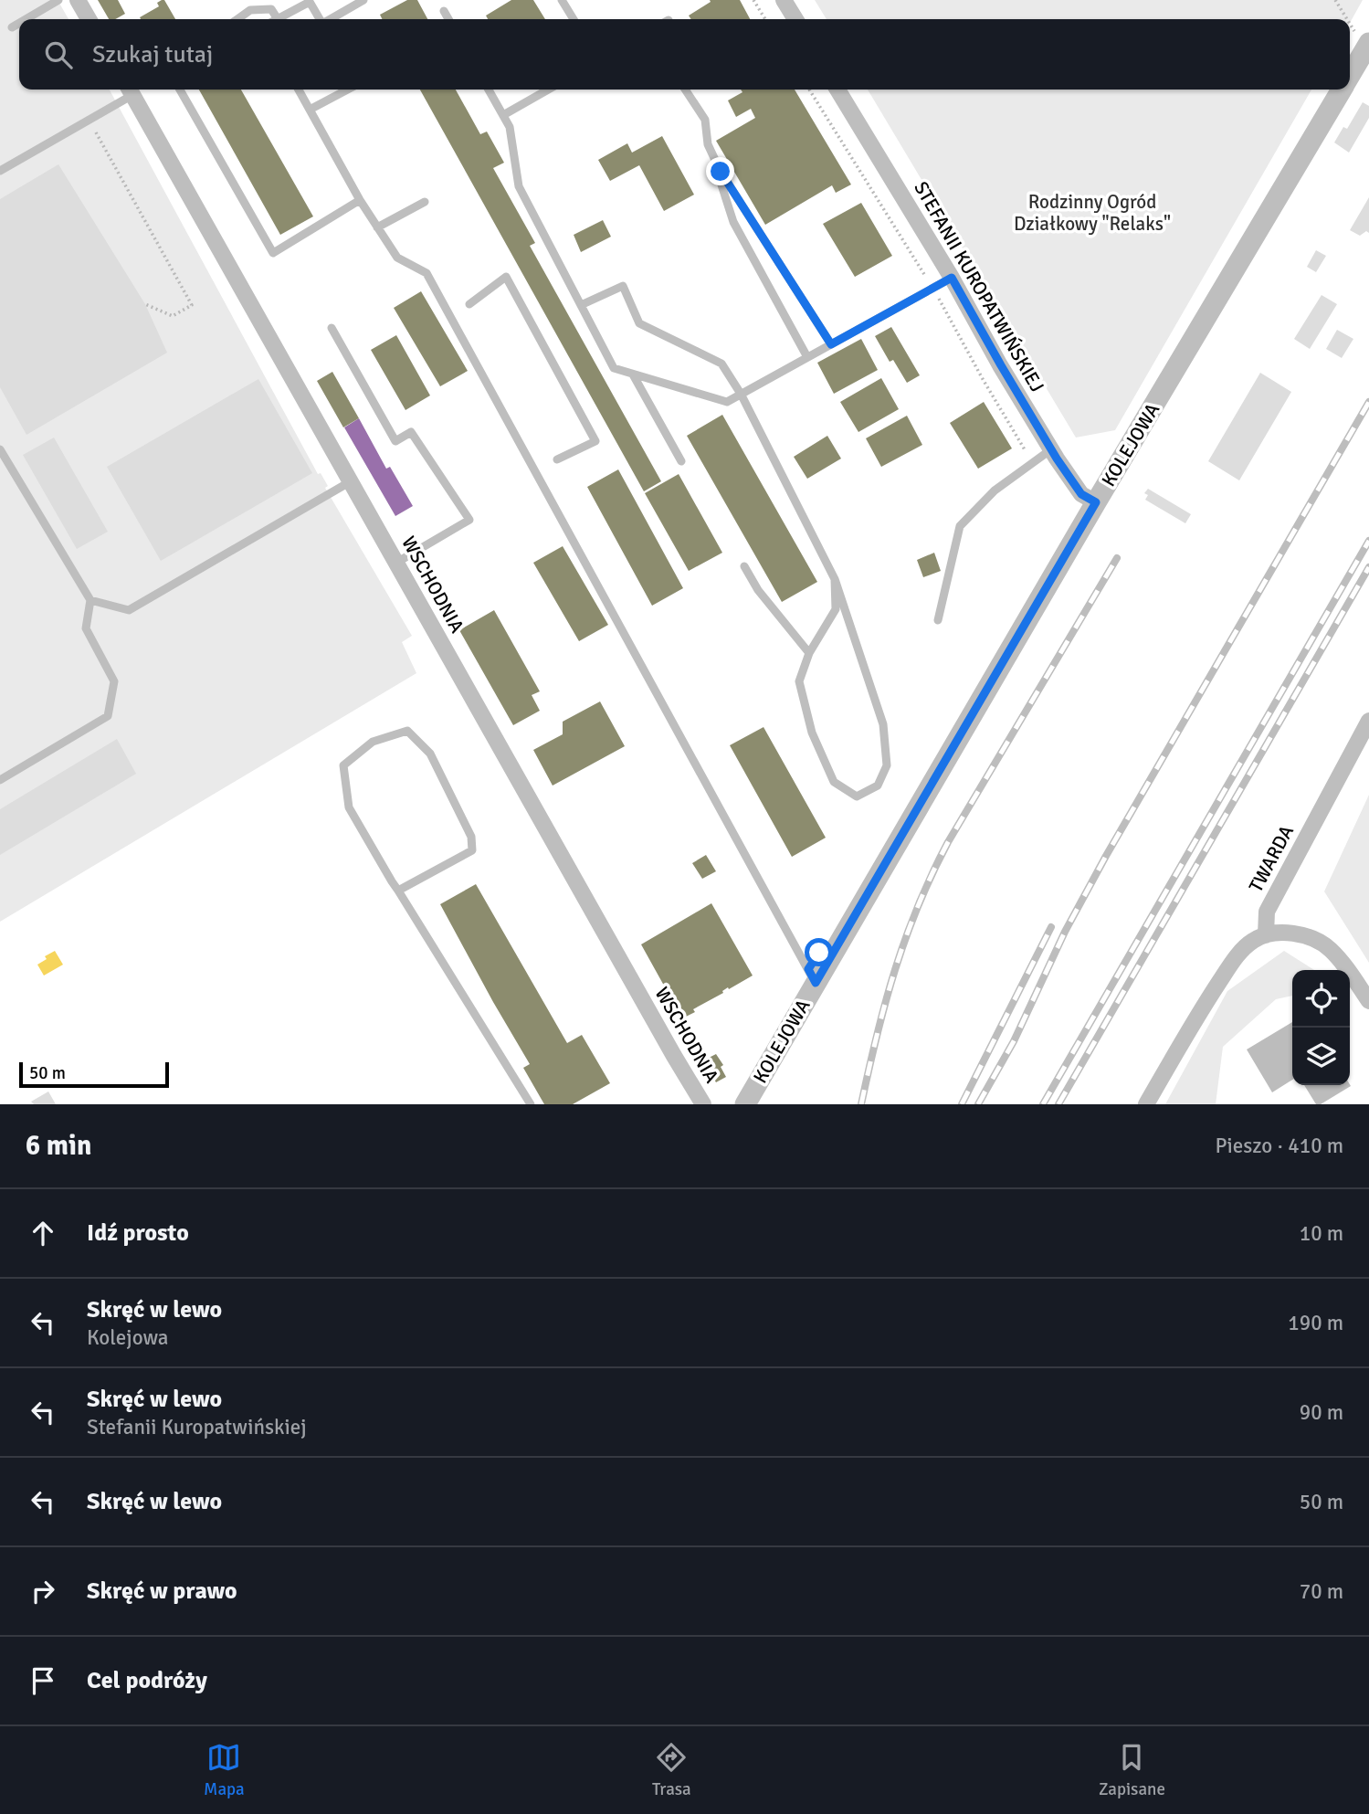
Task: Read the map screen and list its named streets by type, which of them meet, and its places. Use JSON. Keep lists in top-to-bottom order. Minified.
{"streets":{"street":["STEFANII KUROPATWIŃSKIEJ","KOLEJOWA","WSCHODNIA","TWARDA"]},"crossings":[["STEFANII KUROPATWIŃSKIEJ","KOLEJOWA"]],"parks":["Rodzinny Ogród Działkowy \"Relaks\""],"scale_bar":"50 m","page":{"search":"Szukaj tutaj","scale":"50 m","heading":["6 min","Pieszo · 410 m"],"list":[["Idź prosto","10 m"],["Skręć w lewo","Kolejowa","190 m"],["Skręć w lewo","Stefanii Kuropatwińskiej","90 m"],["Skręć w lewo","50 m"],["Skręć w prawo","70 m"],"Cel podróży"],"nav":["Mapa","Trasa","Zapisane"]}}
